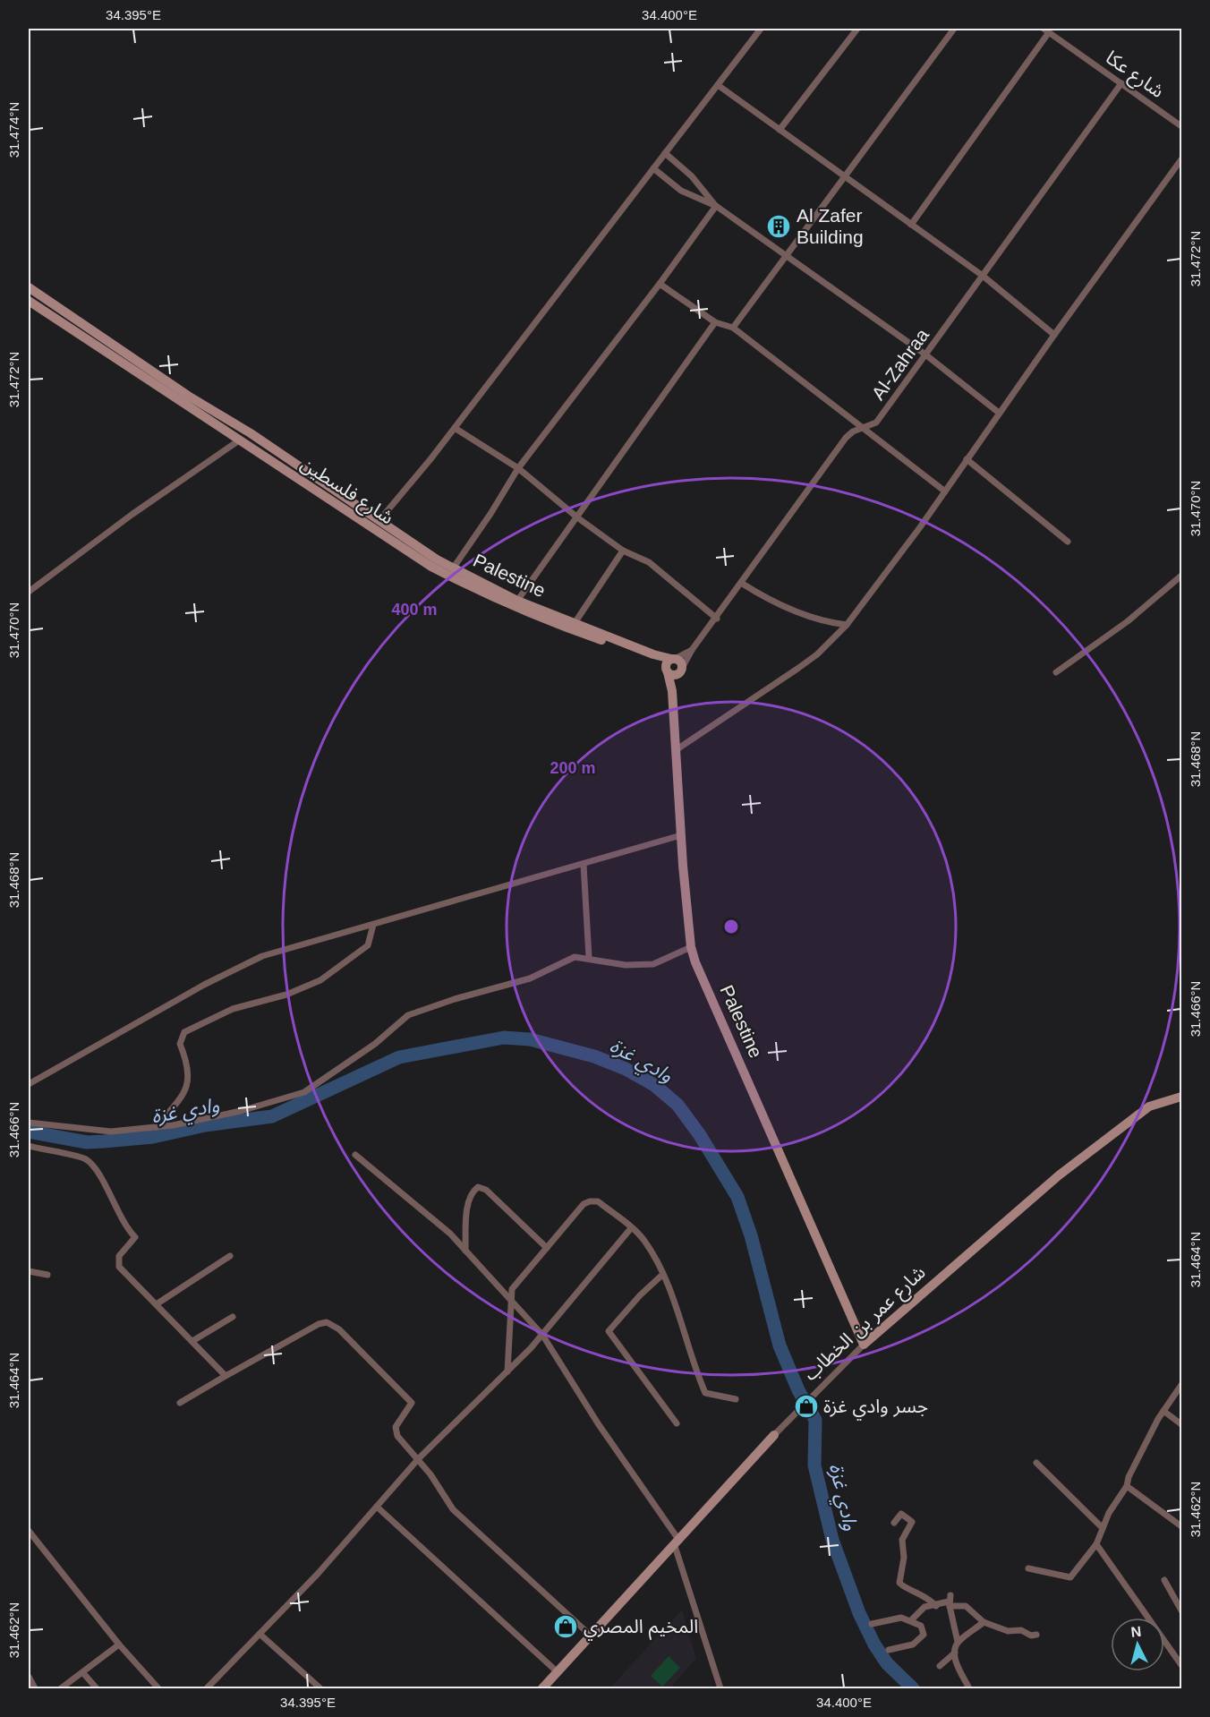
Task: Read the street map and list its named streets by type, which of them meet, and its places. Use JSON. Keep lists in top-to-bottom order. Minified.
{"streets":{"street":["شارع عكا","Al-Zahraa","شارع فلسطين","Palestine","شارع عمر بن الخطاب"]},"crossings":[["شارع عكا","Al-Zahraa"],["Al-Zahraa","شارع فلسطين"],["Al-Zahraa","Palestine"],["شارع فلسطين","Palestine"],["Palestine","شارع عمر بن الخطاب"]],"water":["وادي غزة"],"places":{"building":["Al Zafer Building"],"shop":["جسر وادي غزة","المخيم المصري"]},"north":"top","coordinates":["34.395°E","34.400°E","31.474°N","31.472°N","31.470°N","31.468°N","31.466°N","31.464°N","31.462°N"],"rings":["400 m","200 m"]}
